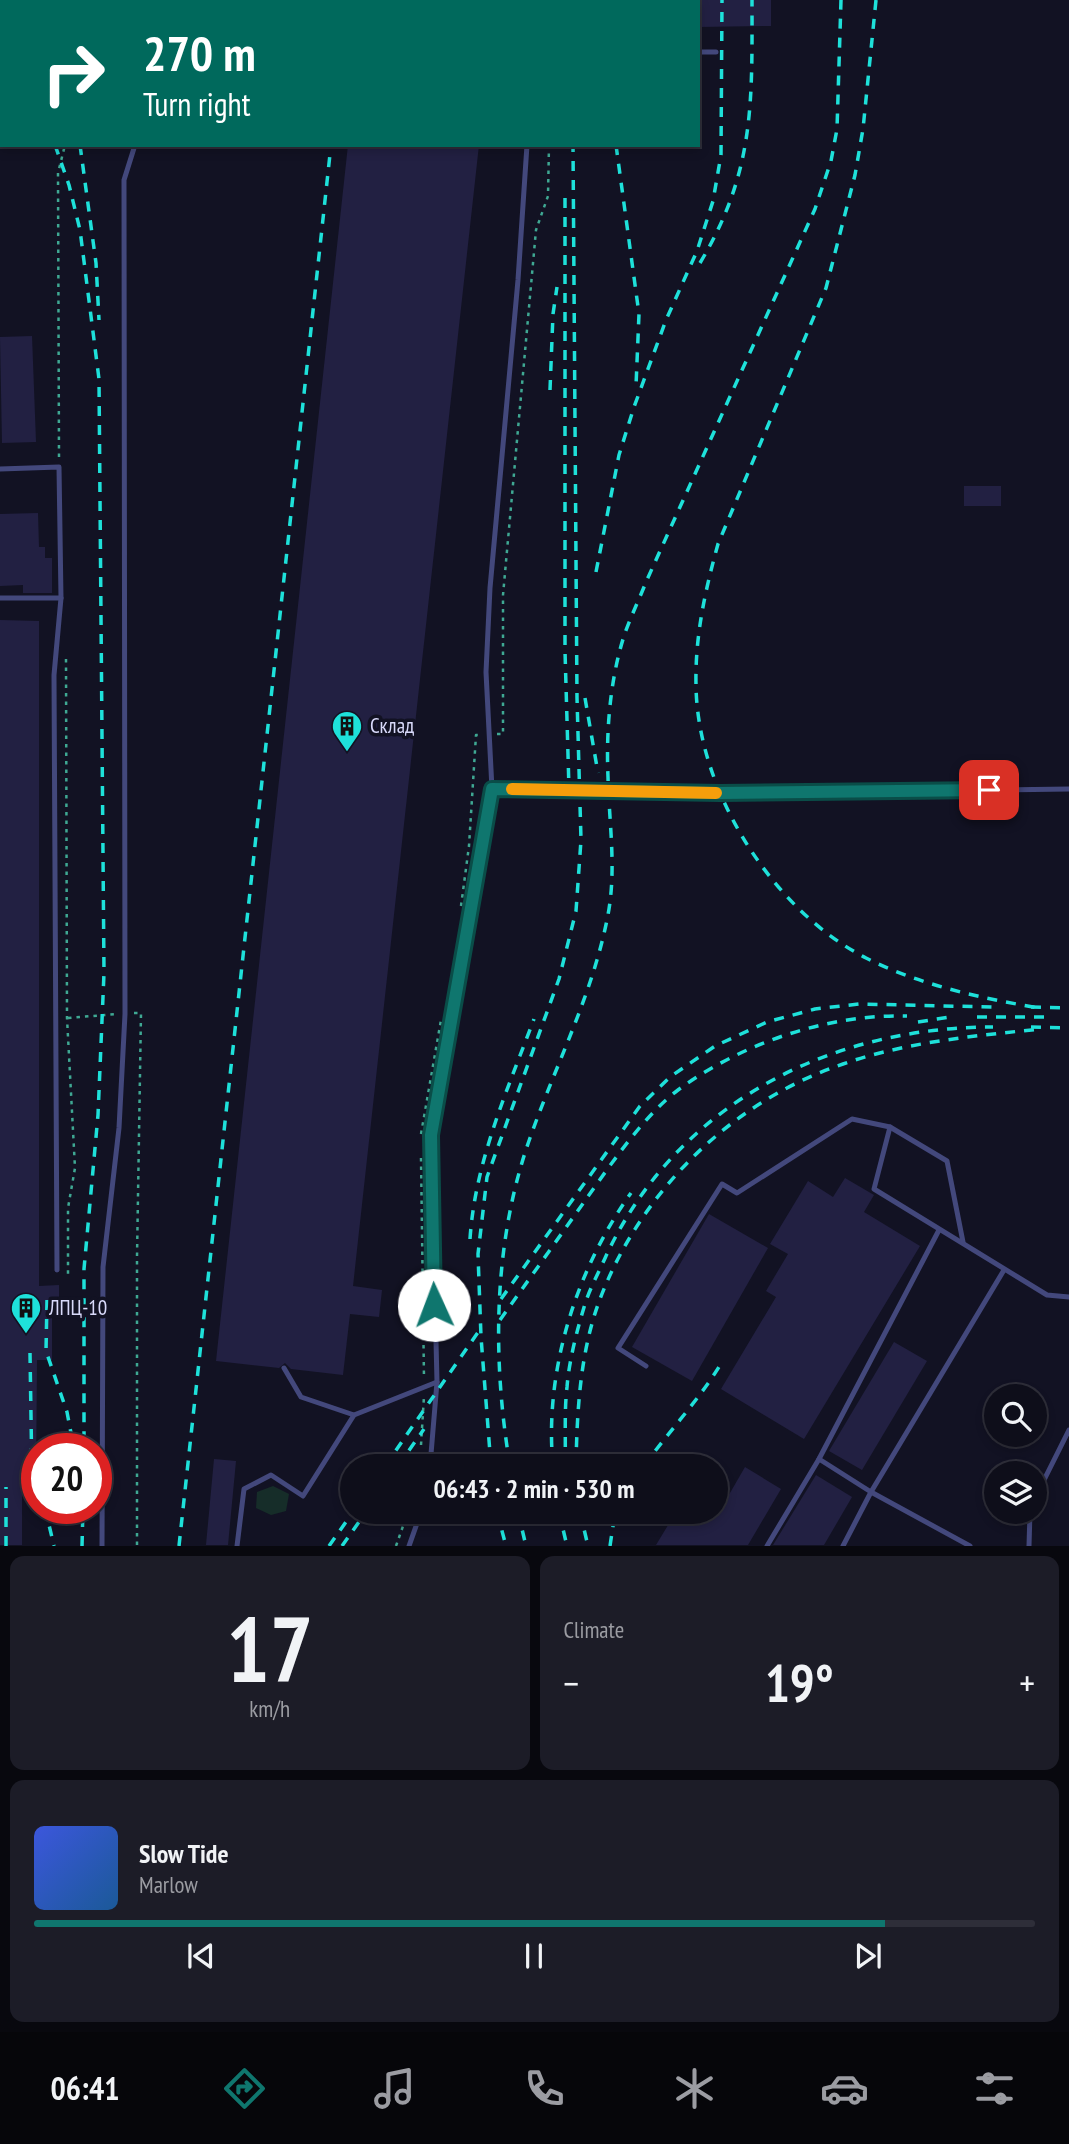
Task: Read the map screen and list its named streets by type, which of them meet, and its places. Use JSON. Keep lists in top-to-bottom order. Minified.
{"places":{"building":["Склад","ЛПЦ-10"]},"page":{"turn":["270 m","Turn right"],"limit":"20","trip":"06:43 · 2 min · 530 m","tile":[["17","km/h"],"Climate"],"heat":["−","19°","+"],"song":["Slow Tide","Marlow"],"tabs":"06:41"}}
